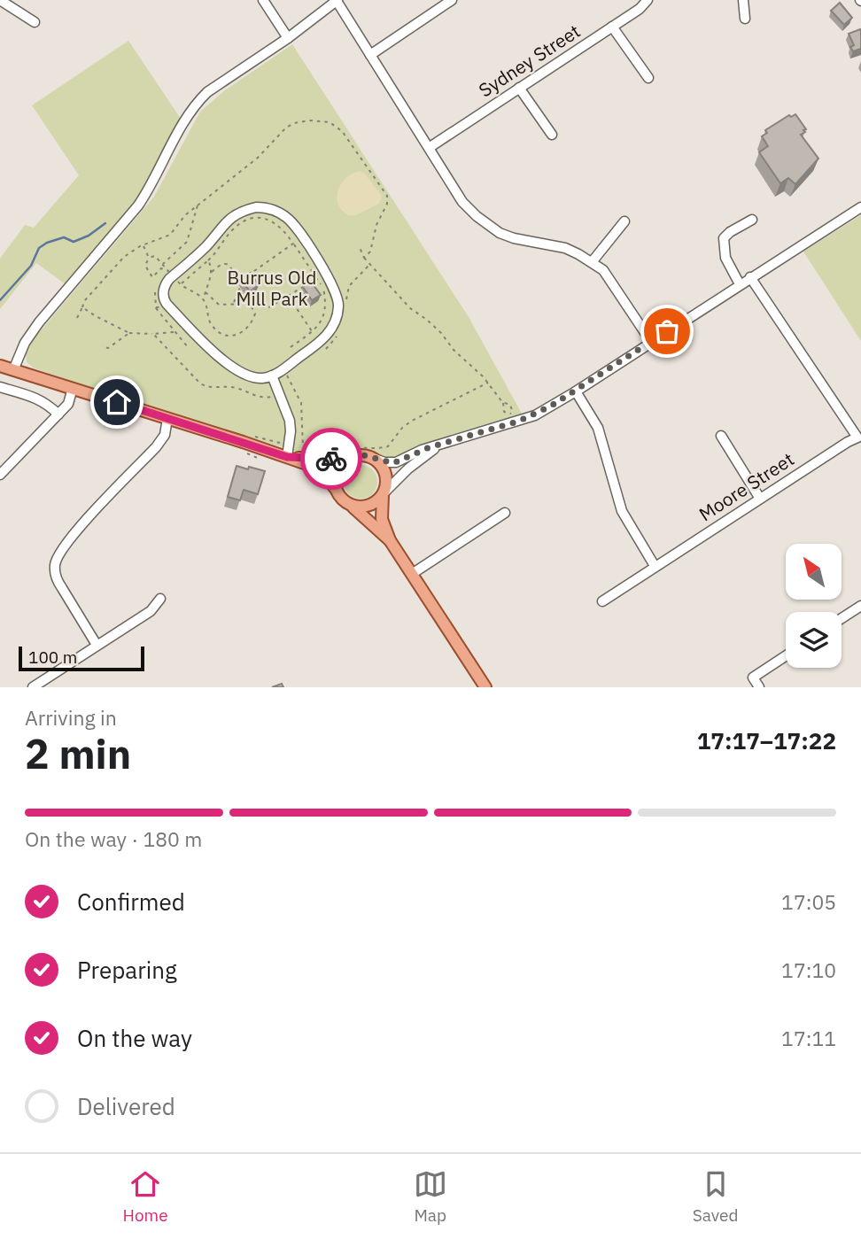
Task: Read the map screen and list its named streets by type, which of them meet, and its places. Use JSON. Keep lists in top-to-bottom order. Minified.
{"streets":{"street":["Sydney Street","Moore Street"]},"parks":["Burrus Old Mill Park"],"scale_bar":"100 m","north":"top left","page":{"scale":"100 m","heading":["2 min","Arriving in","17:17–17:22"],"bar":"On the way · 180 m","list":[["Confirmed","17:05"],["Preparing","17:10"],["On the way","17:11"],"Delivered"],"tabs":["Home","Map","Saved"]}}
